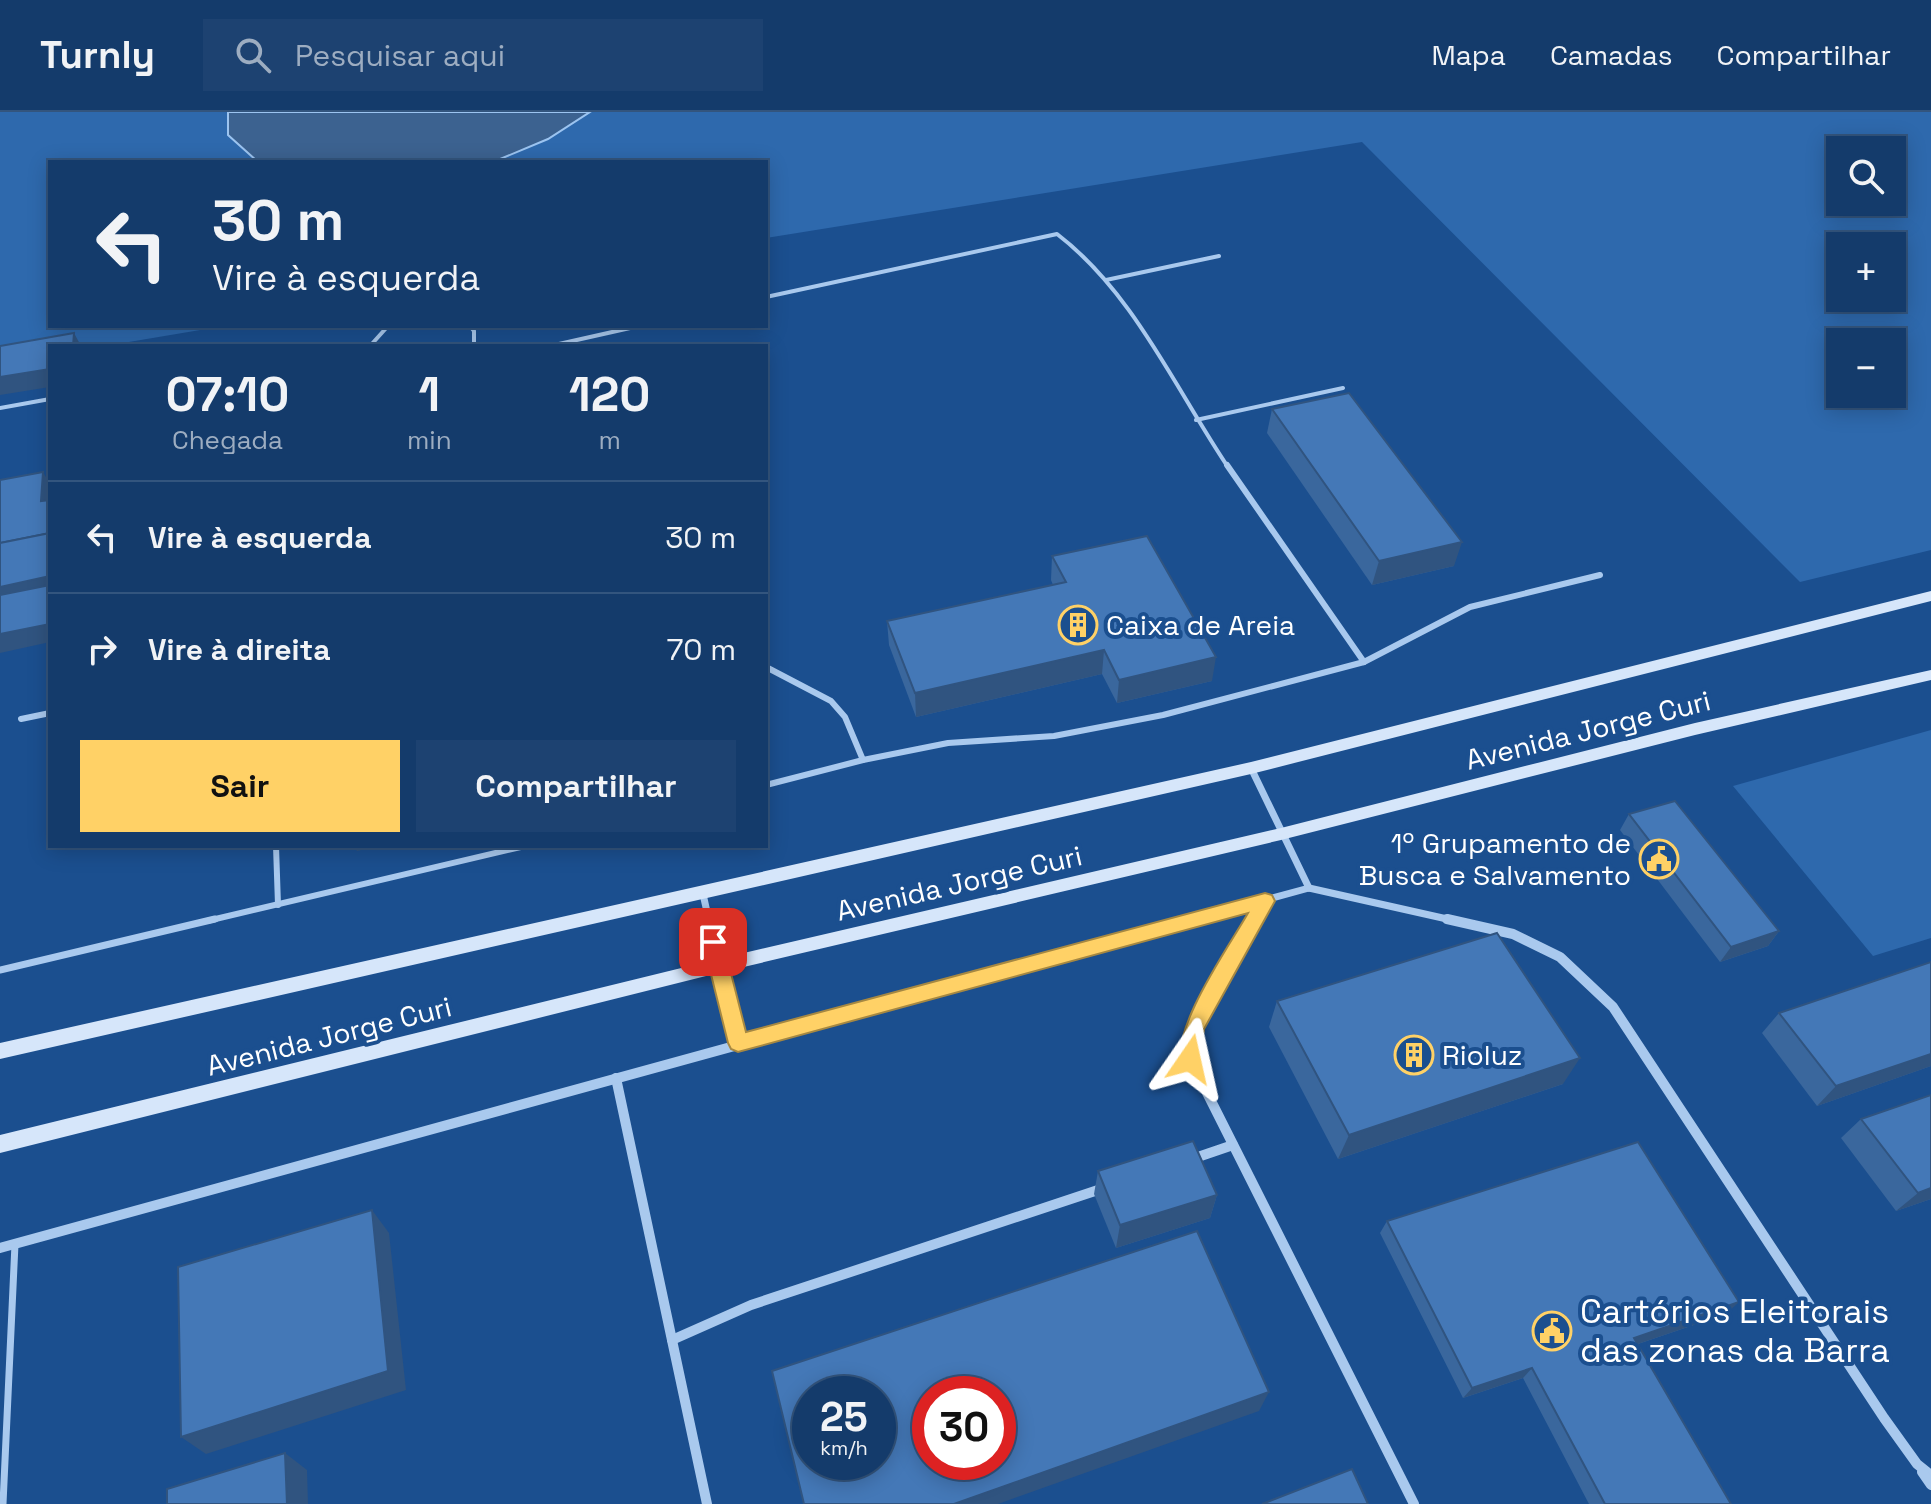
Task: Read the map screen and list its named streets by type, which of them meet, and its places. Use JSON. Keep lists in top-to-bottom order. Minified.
{"streets":{"street":["Avenida Jorge Curi"]},"places":{"building":["Caixa de Areia","Rioluz"],"public building":["1º Grupamento de Busca e Salvamento","Cartórios Eleitorais das zonas da Barra"]},"page":{"header":"Turnly","search":"Pesquisar aqui","nav":["Mapa","Camadas","Compartilhar"],"map_buttons":["+","−"],"turn":["30 m","Vire à esquerda"],"eta":["07:10","Chegada","1","min","120","m"],"list":[{"name":"Vire à esquerda","value":"30 m"},{"name":"Vire à direita","value":"70 m"}],"buttons":["Sair","Compartilhar"],"speed":"25 km/h","limit":"30"}}
